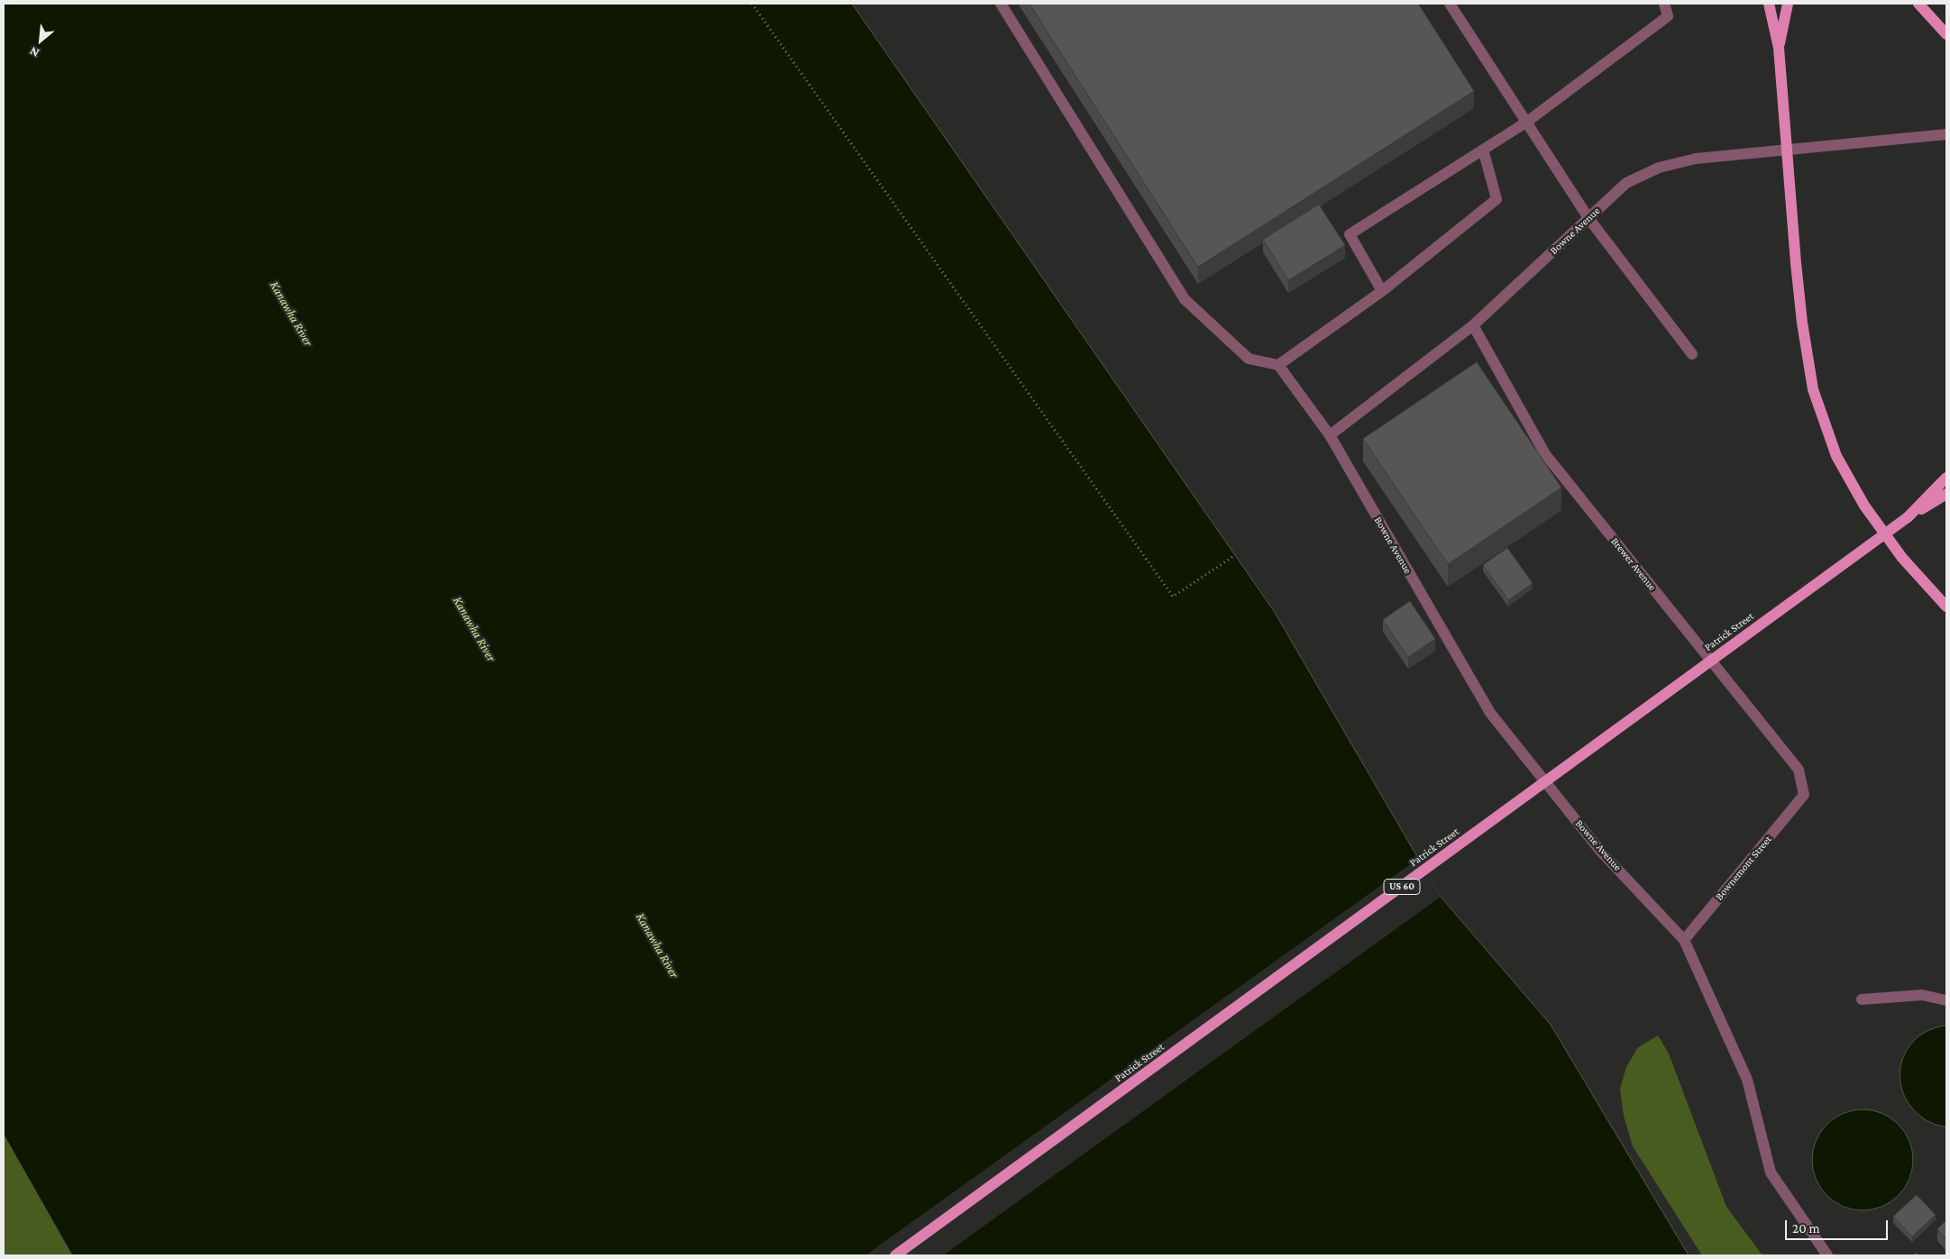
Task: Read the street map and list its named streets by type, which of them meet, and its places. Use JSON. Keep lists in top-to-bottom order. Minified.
{"streets":{"main road":["Patrick Street","US 60"],"street":["Bowne Avenue","Brewer Avenue","Bownemont Street"]},"crossings":[["Bowne Avenue","Brewer Avenue"],["Bowne Avenue","Bownemont Street"],["Brewer Avenue","Bownemont Street"]],"water":["Kanawha River"],"scale_bar":"20 m","north":"bottom left"}
